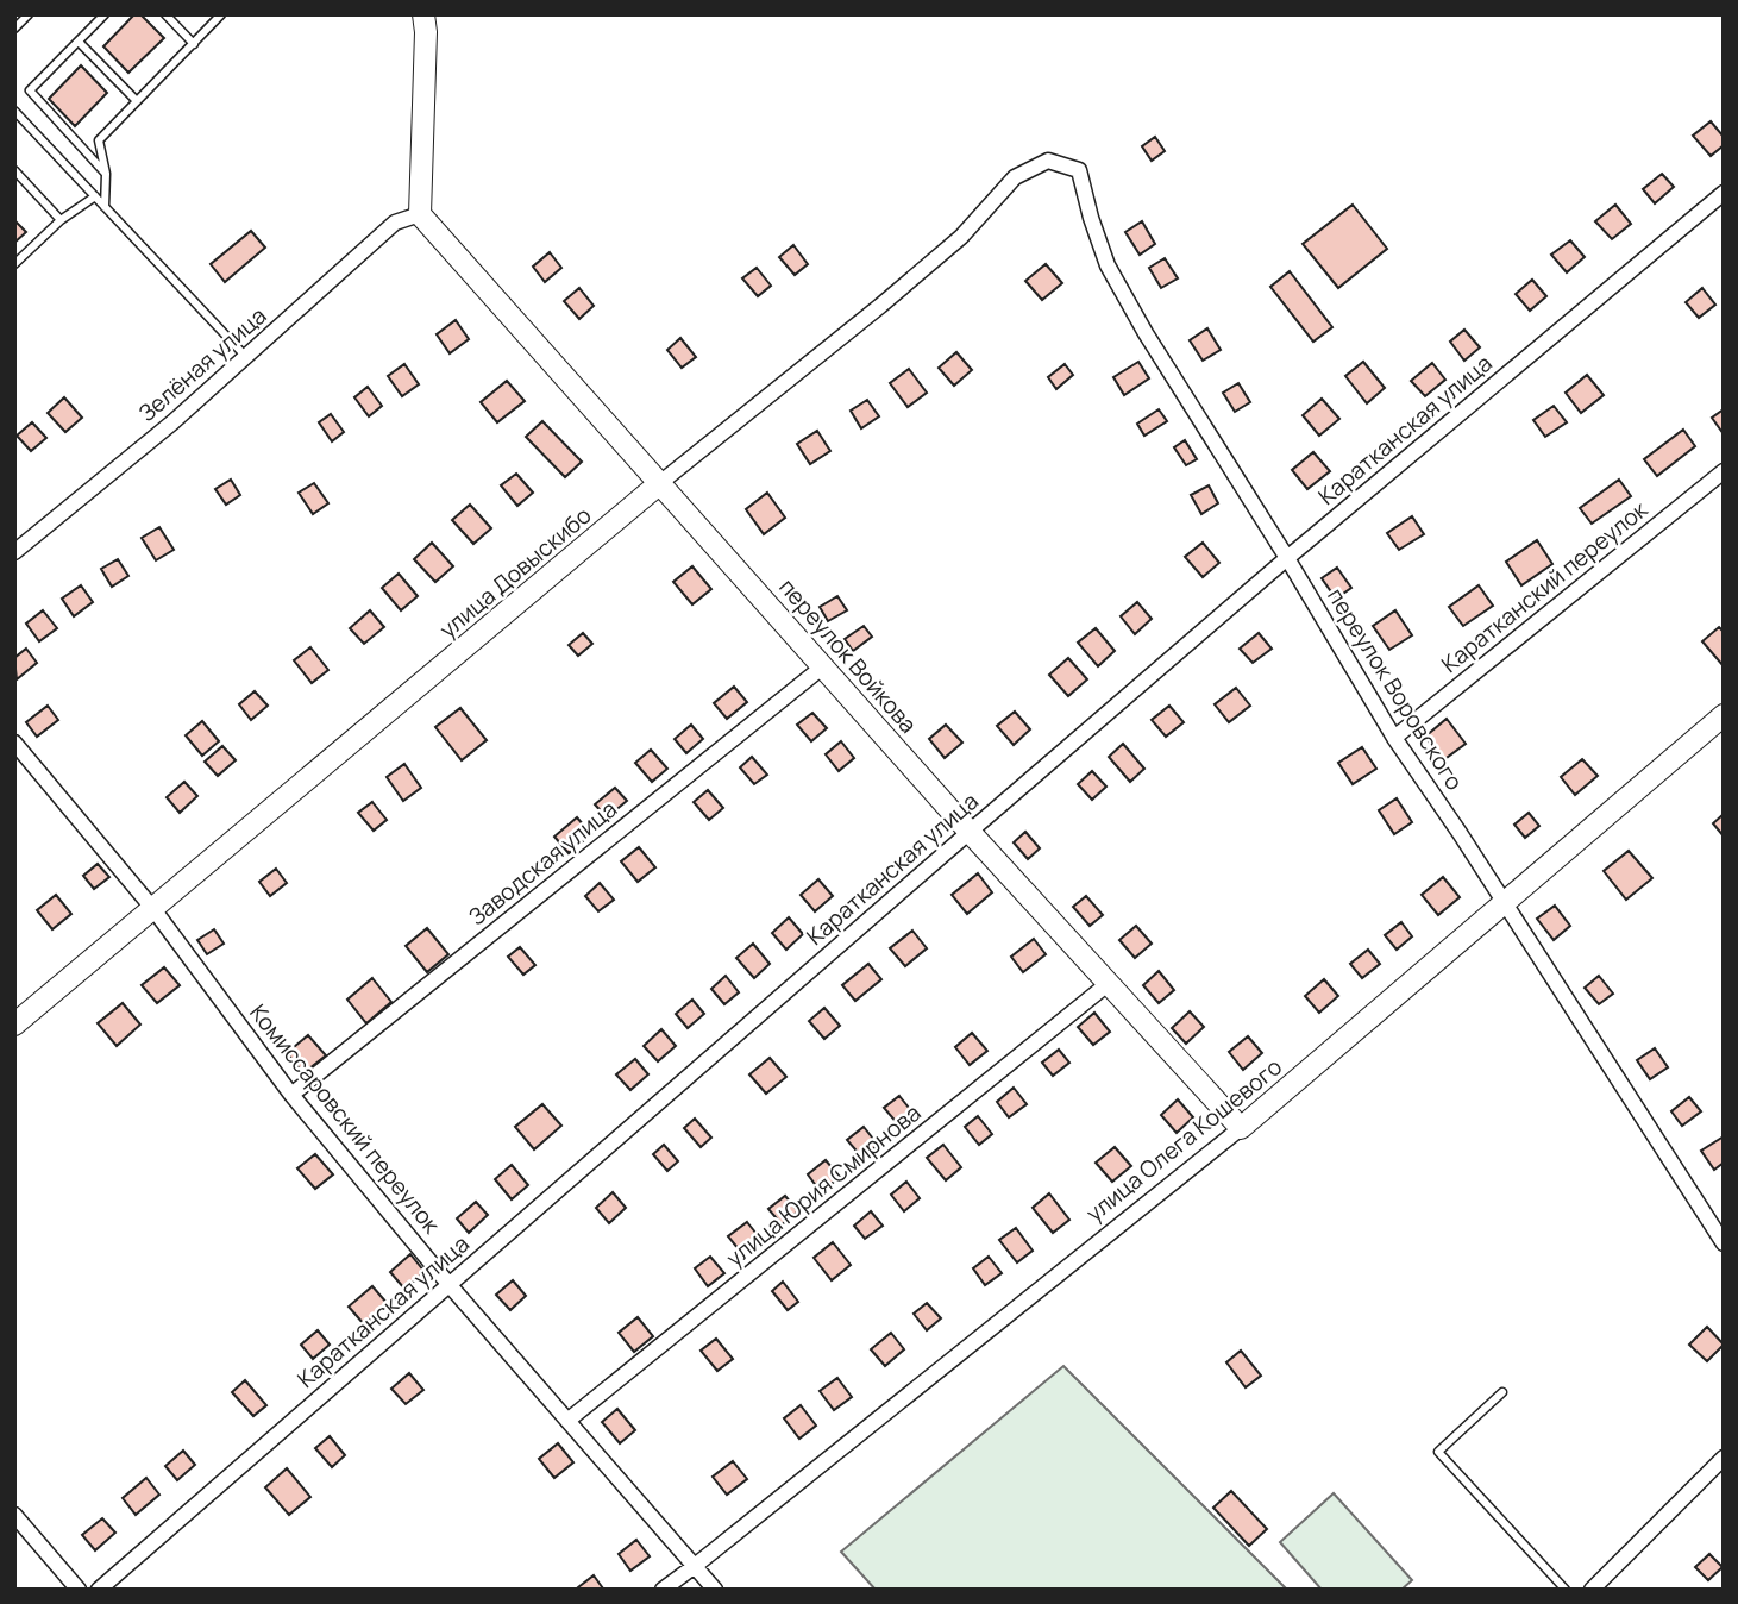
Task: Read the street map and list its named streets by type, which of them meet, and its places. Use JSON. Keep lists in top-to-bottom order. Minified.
{"streets":{"street":["Зелёная улица","Каратканская улица","улица Довыскибо","Каратканский переулок","переулок Войкова","переулок Воровского","Заводская улица","Комиссаровский переулок","улица Олега Кошевого","улица Юрия Смирнова"]},"crossings":[["Зелёная улица","переулок Войкова"],["Каратканская улица","переулок Войкова"],["Каратканская улица","переулок Воровского"],["Каратканская улица","Комиссаровский переулок"],["улица Довыскибо","переулок Войкова"],["улица Довыскибо","переулок Воровского"],["улица Довыскибо","Комиссаровский переулок"],["Каратканский переулок","переулок Воровского"],["переулок Войкова","Заводская улица"],["переулок Войкова","улица Олега Кошевого"],["переулок Войкова","улица Юрия Смирнова"],["переулок Воровского","улица Олега Кошевого"],["Заводская улица","Комиссаровский переулок"],["Комиссаровский переулок","улица Олега Кошевого"],["Комиссаровский переулок","улица Юрия Смирнова"]]}
